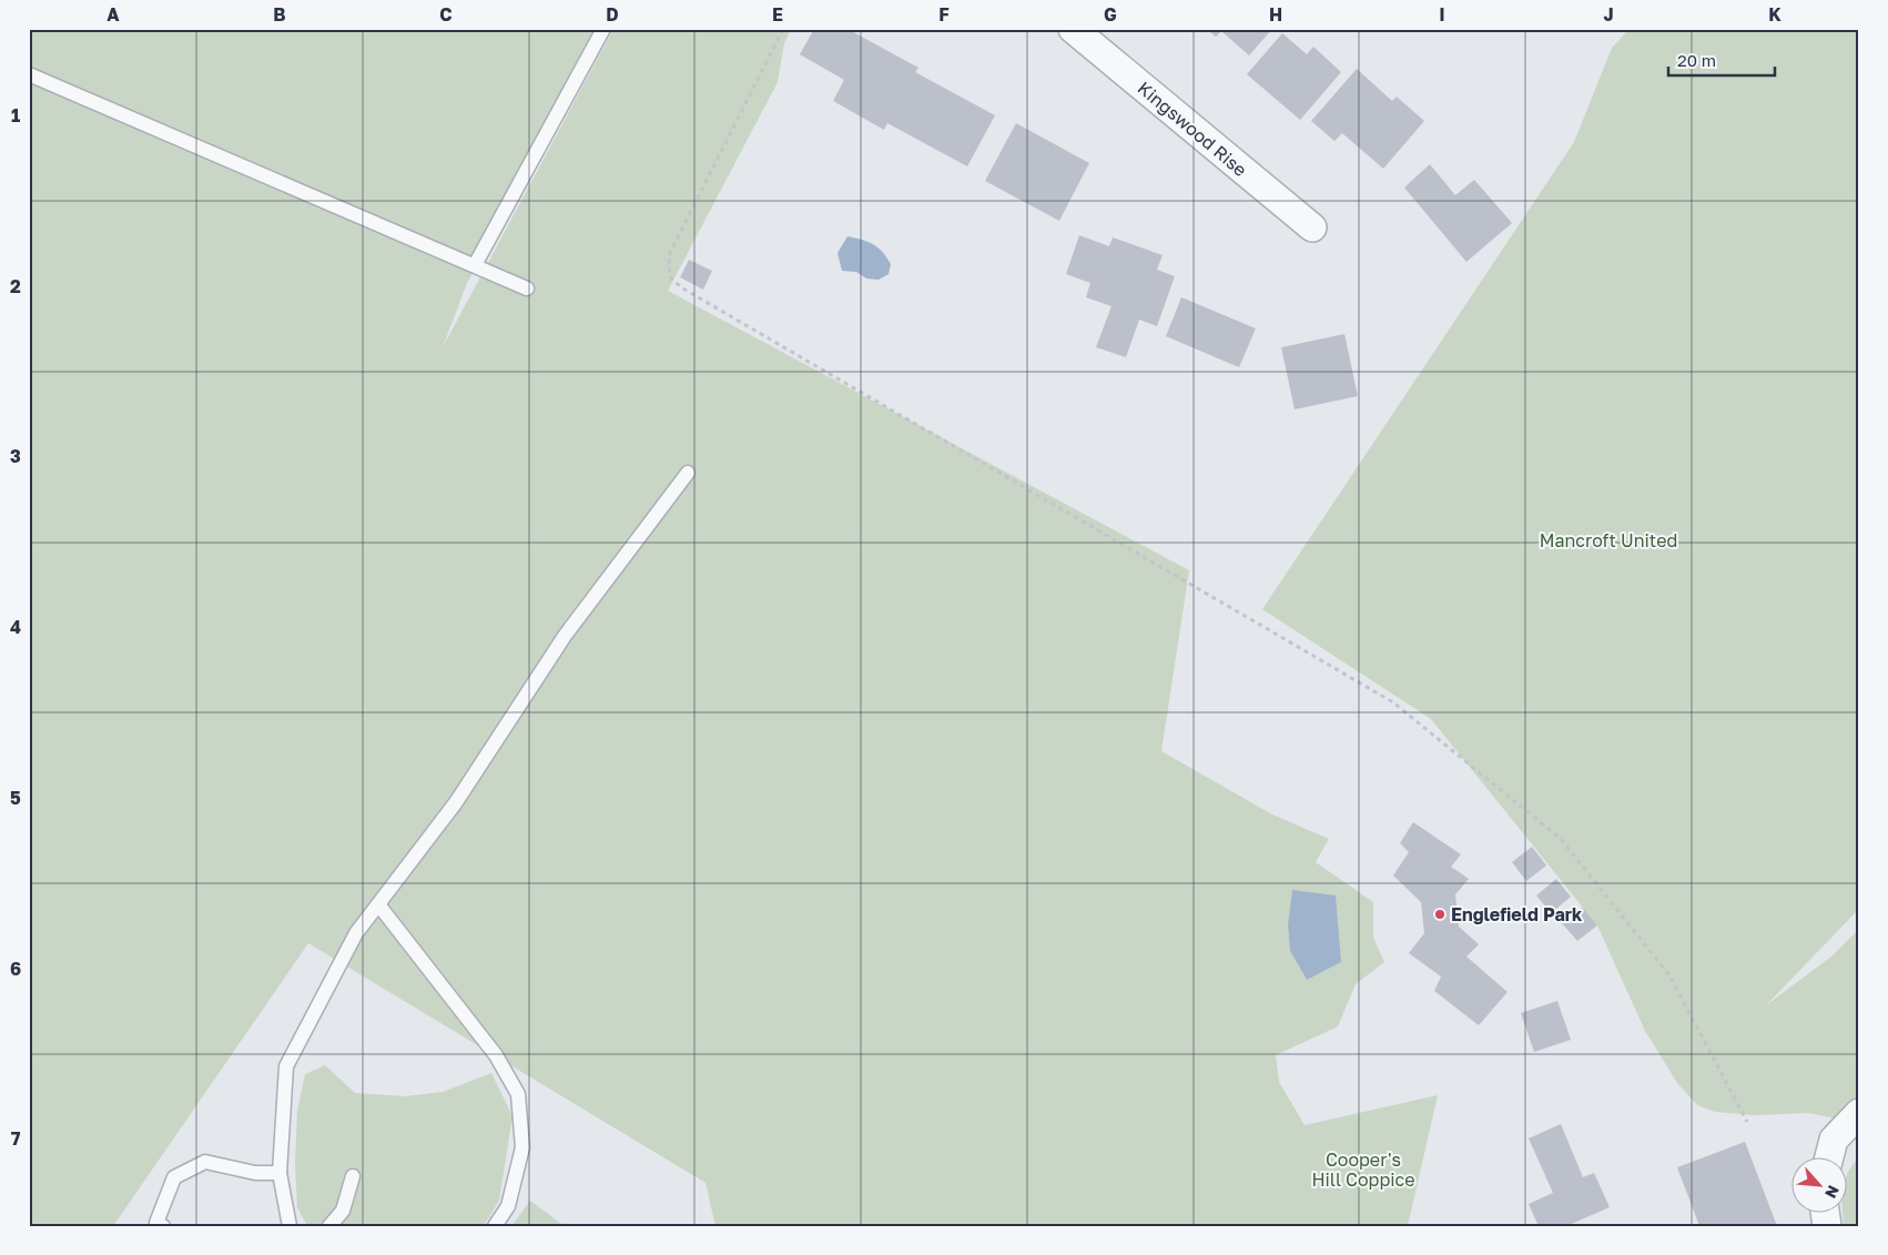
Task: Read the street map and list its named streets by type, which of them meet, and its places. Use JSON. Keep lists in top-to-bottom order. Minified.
{"streets":{"street":["Kingswood Rise"]},"parks":["Mancroft United","Cooper's Hill Coppice"],"places":["Englefield Park"],"scale_bar":"20 m","north":"bottom right","grid":{"columns":["A","B","C","D","E","F","G","H","I","J","K"],"rows":["1","2","3","4","5","6","7"]}}
